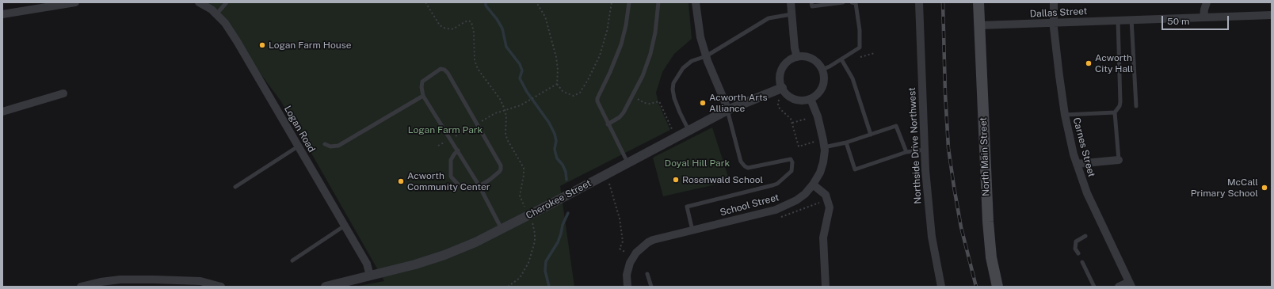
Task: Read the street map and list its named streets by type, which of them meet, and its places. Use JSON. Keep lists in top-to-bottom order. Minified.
{"streets":{"main road":["North Main Street"],"street":["Dallas Street","Logan Road","Northside Drive Northwest","Carnes Street","Cherokee Street","School Street"]},"crossings":[["Dallas Street","Carnes Street"],["Dallas Street","North Main Street"],["Logan Road","Cherokee Street"],["Cherokee Street","School Street"]],"parks":["Logan Farm Park","Doyal Hill Park"],"places":["Logan Farm House","Acworth City Hall","Acworth Arts Alliance","Rosenwald School","Acworth Community Center","McCall Primary School"],"scale_bar":"50 m"}
